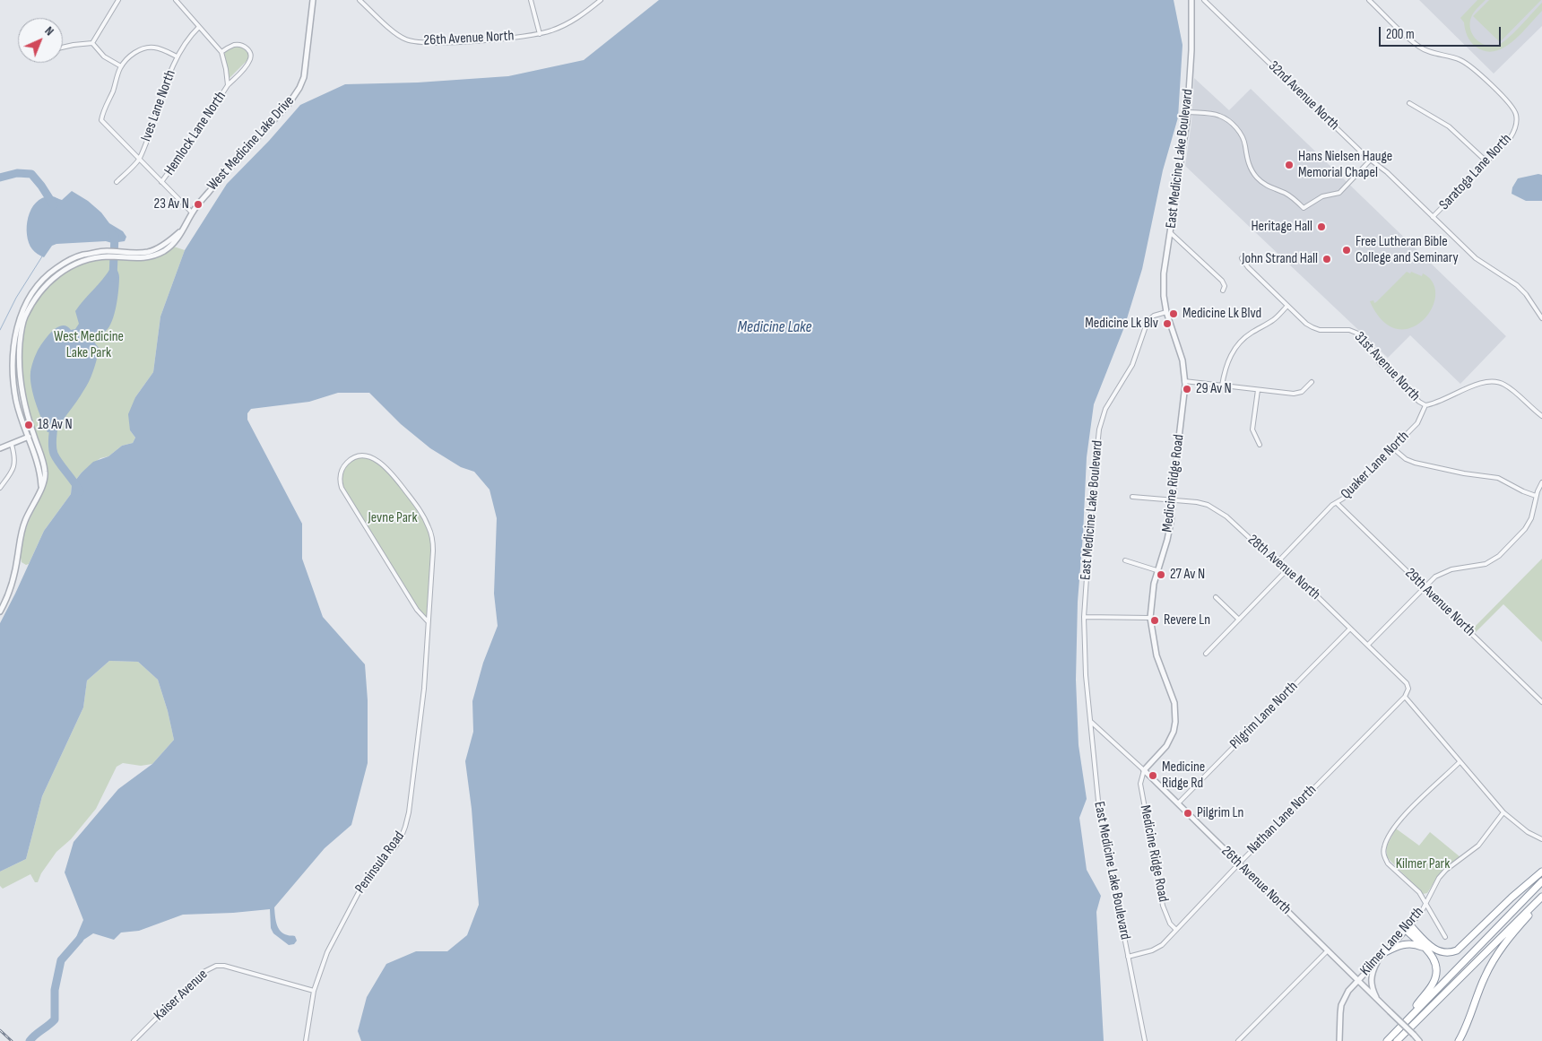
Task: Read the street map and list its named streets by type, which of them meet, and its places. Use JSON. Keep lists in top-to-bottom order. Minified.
{"streets":{"street":["26th Avenue North","32nd Avenue North","Ives Lane North","Hemlock Lane North","West Medicine Lake Drive","East Medicine Lake Boulevard","Saratoga Lane North","31st Avenue North","Quaker Lane North","Medicine Ridge Road","28th Avenue North","29th Avenue North","Pilgrim Lane North","Nathan Lane North","Peninsula Road","Kilmer Lane North","Kaiser Avenue"]},"crossings":[["26th Avenue North","East Medicine Lake Boulevard"],["26th Avenue North","Medicine Ridge Road"],["26th Avenue North","Pilgrim Lane North"],["26th Avenue North","Nathan Lane North"],["26th Avenue North","Kilmer Lane North"],["32nd Avenue North","Saratoga Lane North"],["Ives Lane North","Hemlock Lane North"],["East Medicine Lake Boulevard","Medicine Ridge Road"],["East Medicine Lake Boulevard","Nathan Lane North"],["31st Avenue North","Quaker Lane North"],["Quaker Lane North","28th Avenue North"],["Quaker Lane North","29th Avenue North"],["Medicine Ridge Road","28th Avenue North"],["Medicine Ridge Road","Nathan Lane North"],["28th Avenue North","Pilgrim Lane North"],["28th Avenue North","Nathan Lane North"],["Peninsula Road","Kaiser Avenue"]],"water":["Medicine Lake"],"parks":["West Medicine Lake Park","Jevne Park","Kilmer Park"],"places":["Hans Nielsen Hauge Memorial Chapel","23 Av N","Heritage Hall","Free Lutheran Bible College and Seminary","John Strand Hall","Medicine Lk Blvd","Medicine Lk Blv","29 Av N","18 Av N","27 Av N","Revere Ln","Medicine Ridge Rd","Pilgrim Ln"],"scale_bar":"200 m","north":"top right"}
